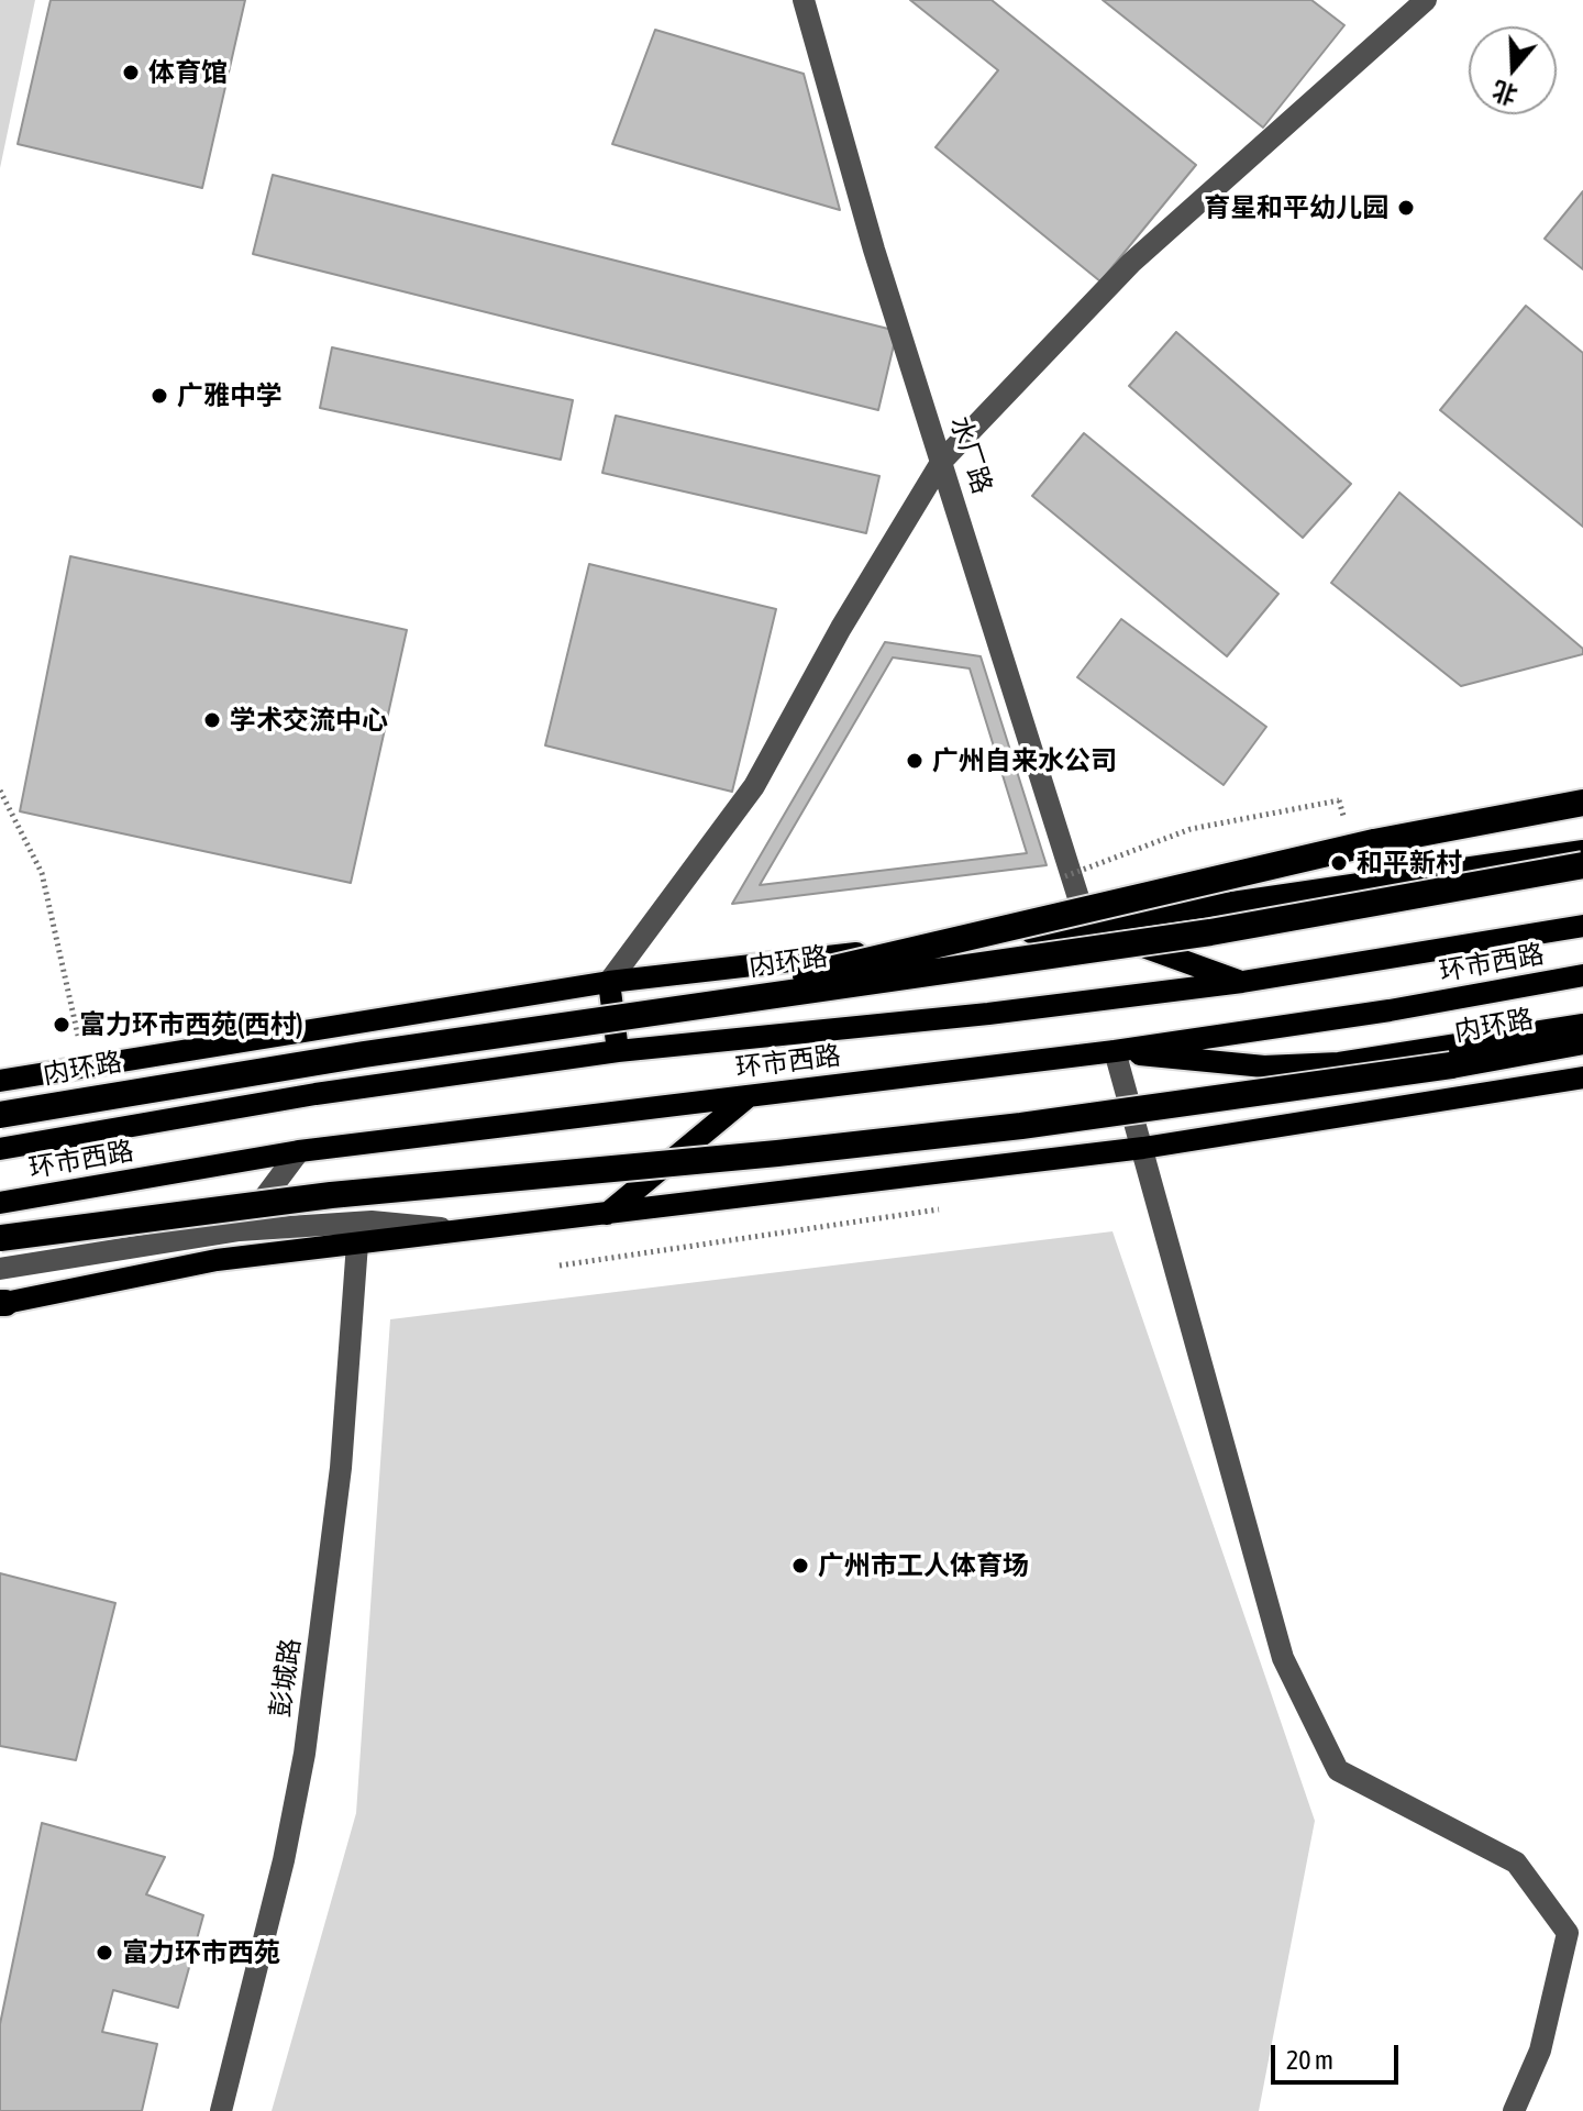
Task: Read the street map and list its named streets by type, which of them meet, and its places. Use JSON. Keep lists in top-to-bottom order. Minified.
{"streets":{"highway":["内环路"],"main road":["环市西路"],"street":["水厂路","彭城路"]},"places":["体育馆","育星和平幼儿园","广雅中学","学术交流中心","广州自来水公司","和平新村","富力环市西苑(西村)","广州市工人体育场","富力环市西苑"],"scale_bar":"20 m","north":"bottom"}
